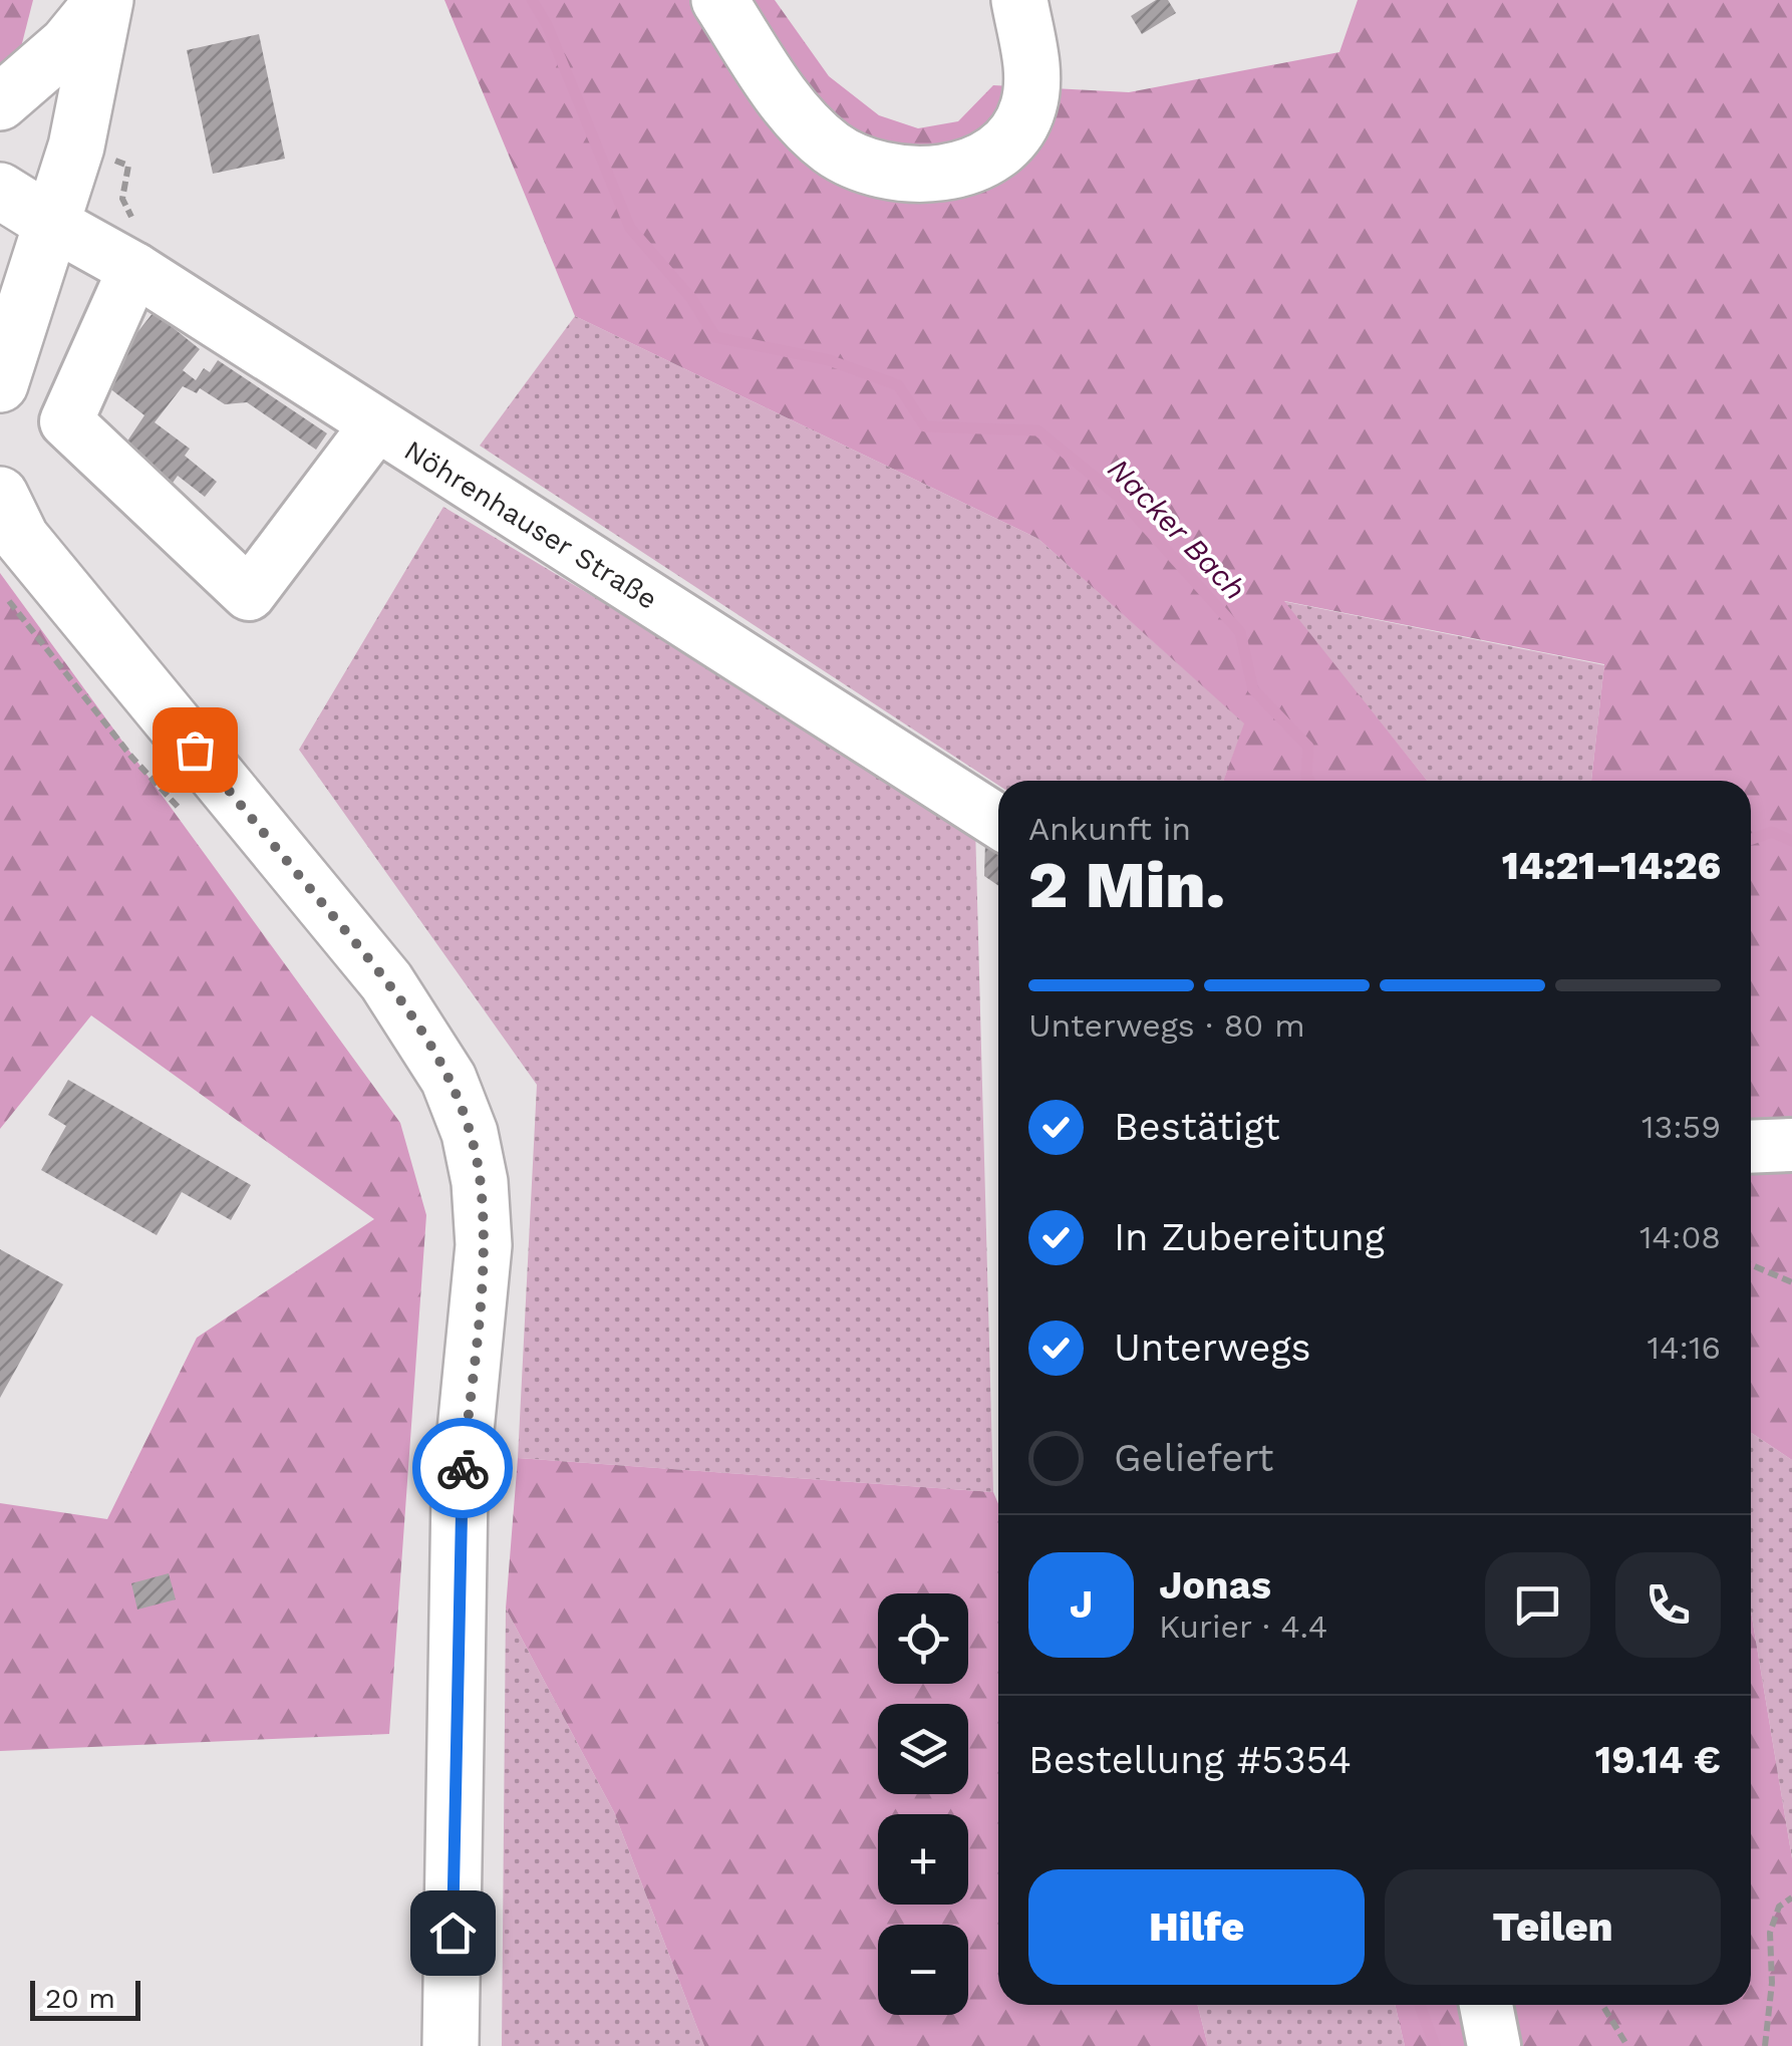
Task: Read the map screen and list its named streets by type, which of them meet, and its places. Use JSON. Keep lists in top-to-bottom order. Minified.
{"streets":{"street":["Nöhrenhauser Straße"]},"water":["Nacker Bach"],"scale_bar":"20 m","page":{"heading":["2 Min.","Ankunft in","14:21–14:26"],"panel":["Jonas","Kurier · 4.4","Bestellung #5354","19.14 €"],"bar":"Unterwegs · 80 m","list":[["Bestätigt","13:59"],["In Zubereitung","14:08"],["Unterwegs","14:16"],"Geliefert"],"round":"J","map_buttons":["+","−"],"buttons":["Hilfe","Teilen"],"scale":"20 m"}}
